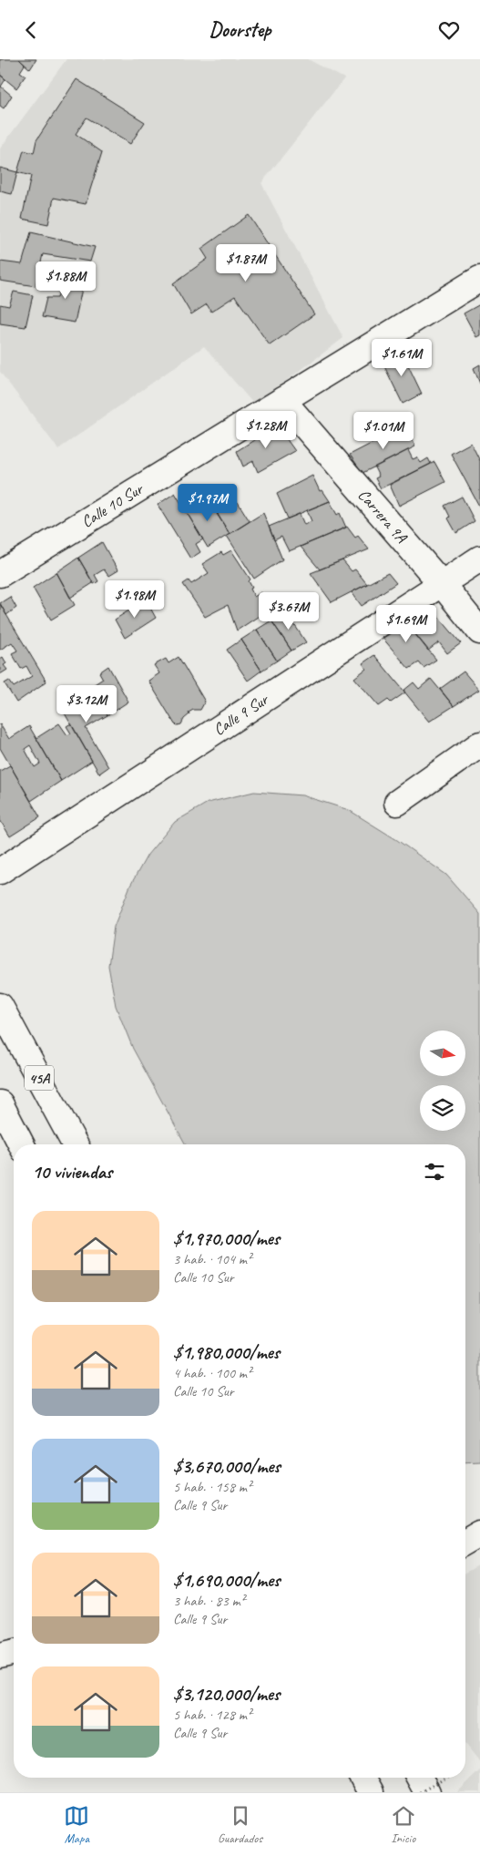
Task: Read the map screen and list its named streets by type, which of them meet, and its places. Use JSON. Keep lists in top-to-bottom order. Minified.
{"streets":{"street":["Calle 10 Sur","Carrera 9A","Calle 9 Sur","45A"]},"crossings":[["Calle 10 Sur","Carrera 9A"],["Carrera 9A","Calle 9 Sur"]],"north":"right","page":{"header":"Doorstep","price":["$1.87M","$1.88M","$1.61M","$1.28M","$1.01M","$1.97M","$1.98M","$3.67M","$1.69M","$3.12M"],"heading":"10 viviendas","list":[{"name":"$1,970,000/mes","note":"3 hab. · 104 m² · Calle 10 Sur"},{"name":"$1,980,000/mes","note":"4 hab. · 100 m² · Calle 10 Sur"},{"name":"$3,670,000/mes","note":"5 hab. · 158 m² · Calle 9 Sur"},{"name":"$1,690,000/mes","note":"3 hab. · 83 m² · Calle 9 Sur"},{"name":"$3,120,000/mes","note":"5 hab. · 128 m² · Calle 9 Sur"}],"tabs":["Mapa","Guardados","Inicio"]}}
